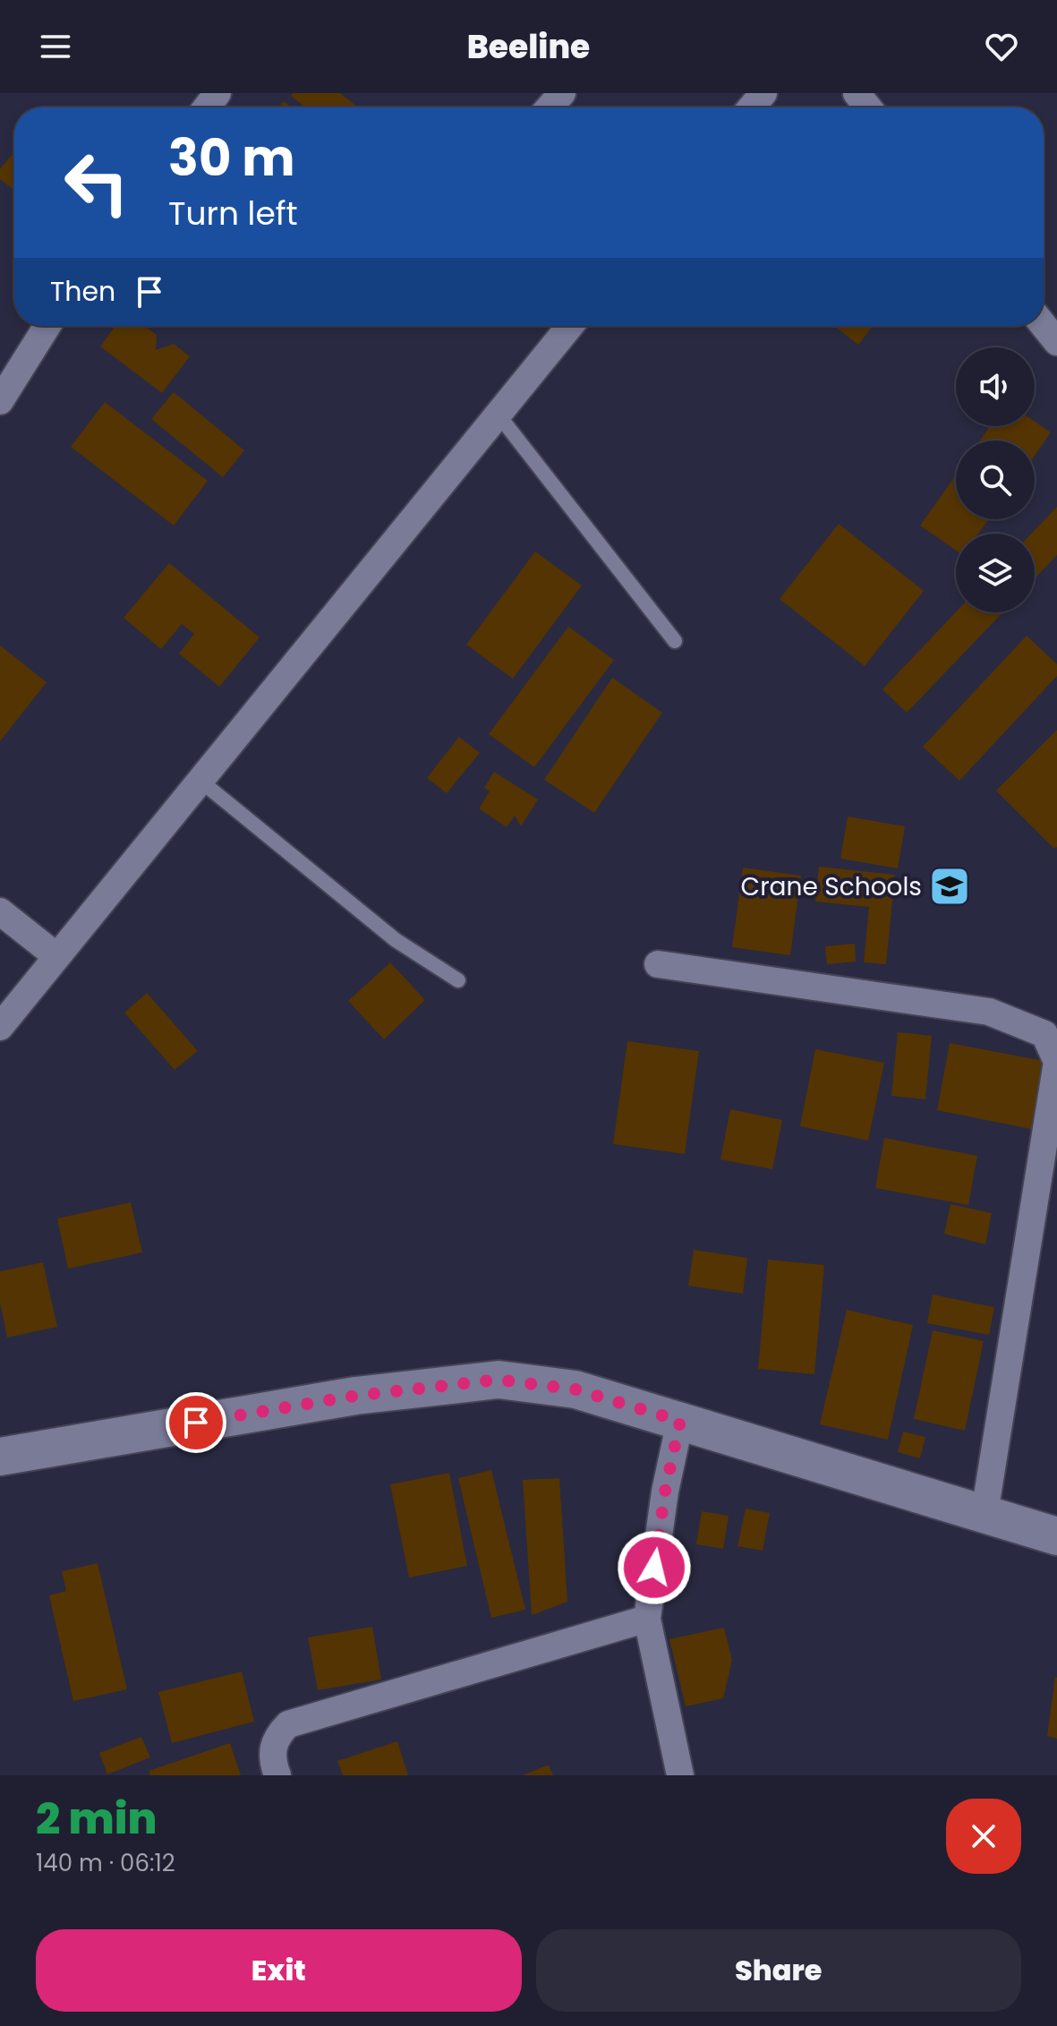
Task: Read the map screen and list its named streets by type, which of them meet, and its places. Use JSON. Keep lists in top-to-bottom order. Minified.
{"places":{"school or university":["Crane Schools"]},"page":{"header":"Beeline","turn":["30 m","Turn left"],"then":"Then","heading":["2 min","140 m · 06:12"],"buttons":["Exit","Share"]}}
